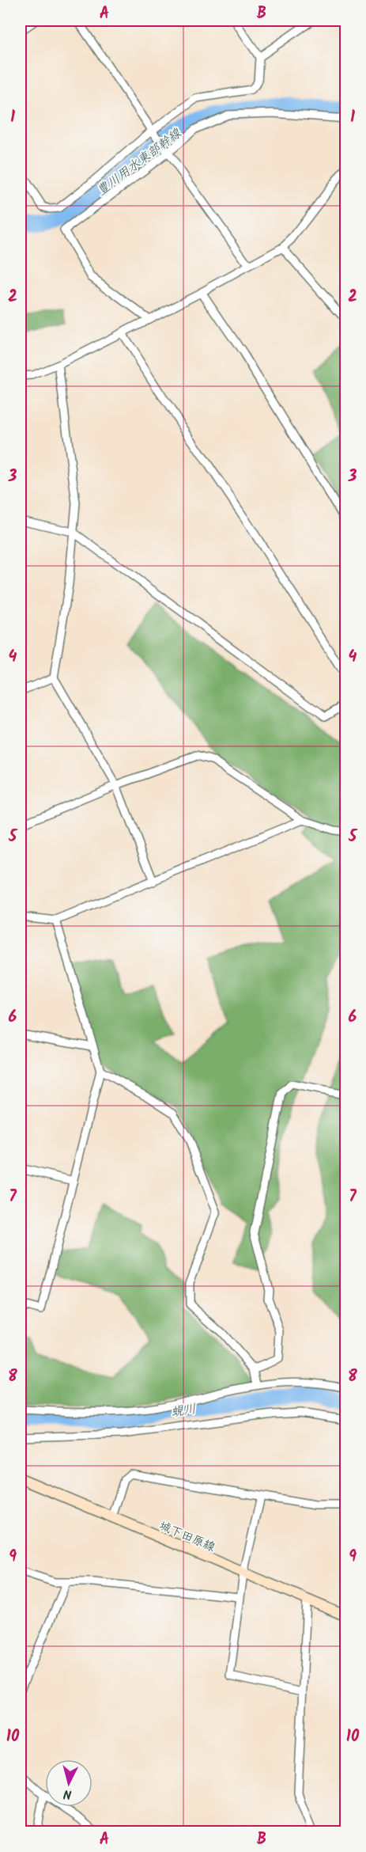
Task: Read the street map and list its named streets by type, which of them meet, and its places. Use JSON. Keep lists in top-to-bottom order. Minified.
{"streets":{"main road":["城下田原線"]},"water":["豊川用水東部幹線","蜆川"],"north":"bottom","grid":{"columns":["A","B"],"rows":["1","2","3","4","5","6","7","8","9","10"]}}
